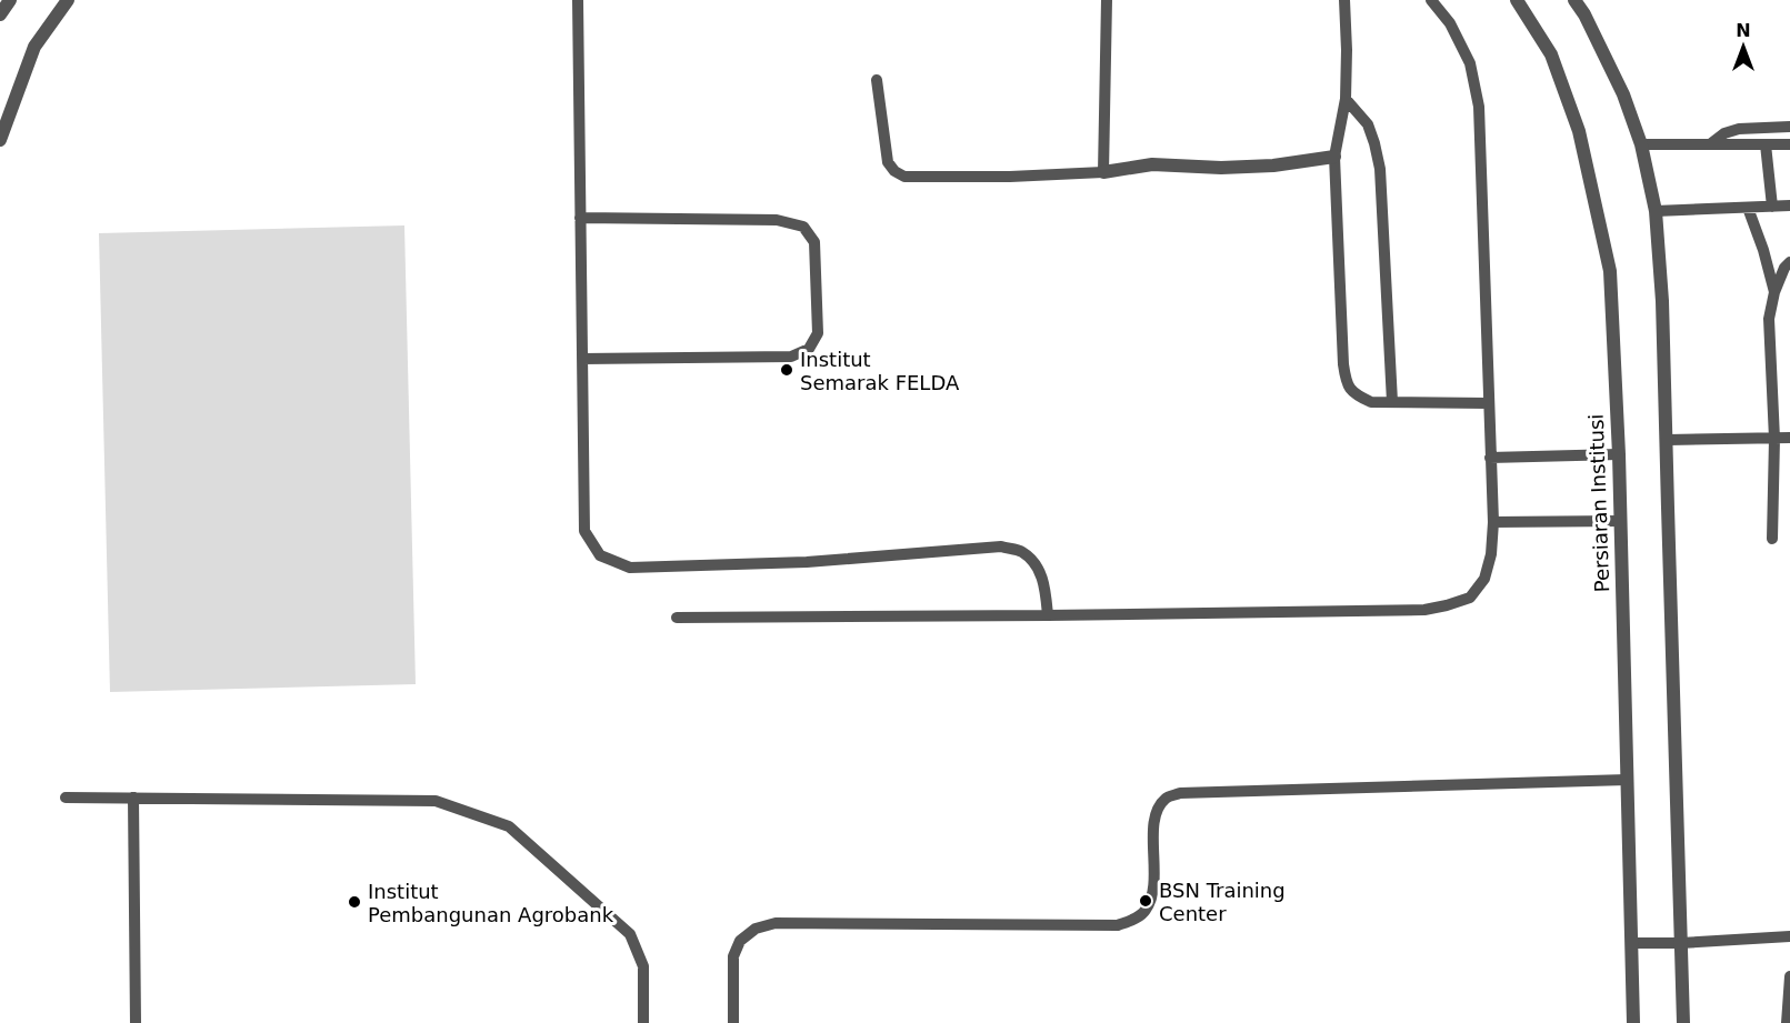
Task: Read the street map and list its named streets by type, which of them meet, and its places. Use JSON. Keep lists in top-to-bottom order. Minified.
{"streets":{"street":["Persiaran Institusi"]},"places":["Institut Semarak FELDA","BSN Training Center","Institut Pembangunan Agrobank"],"north":"top"}
